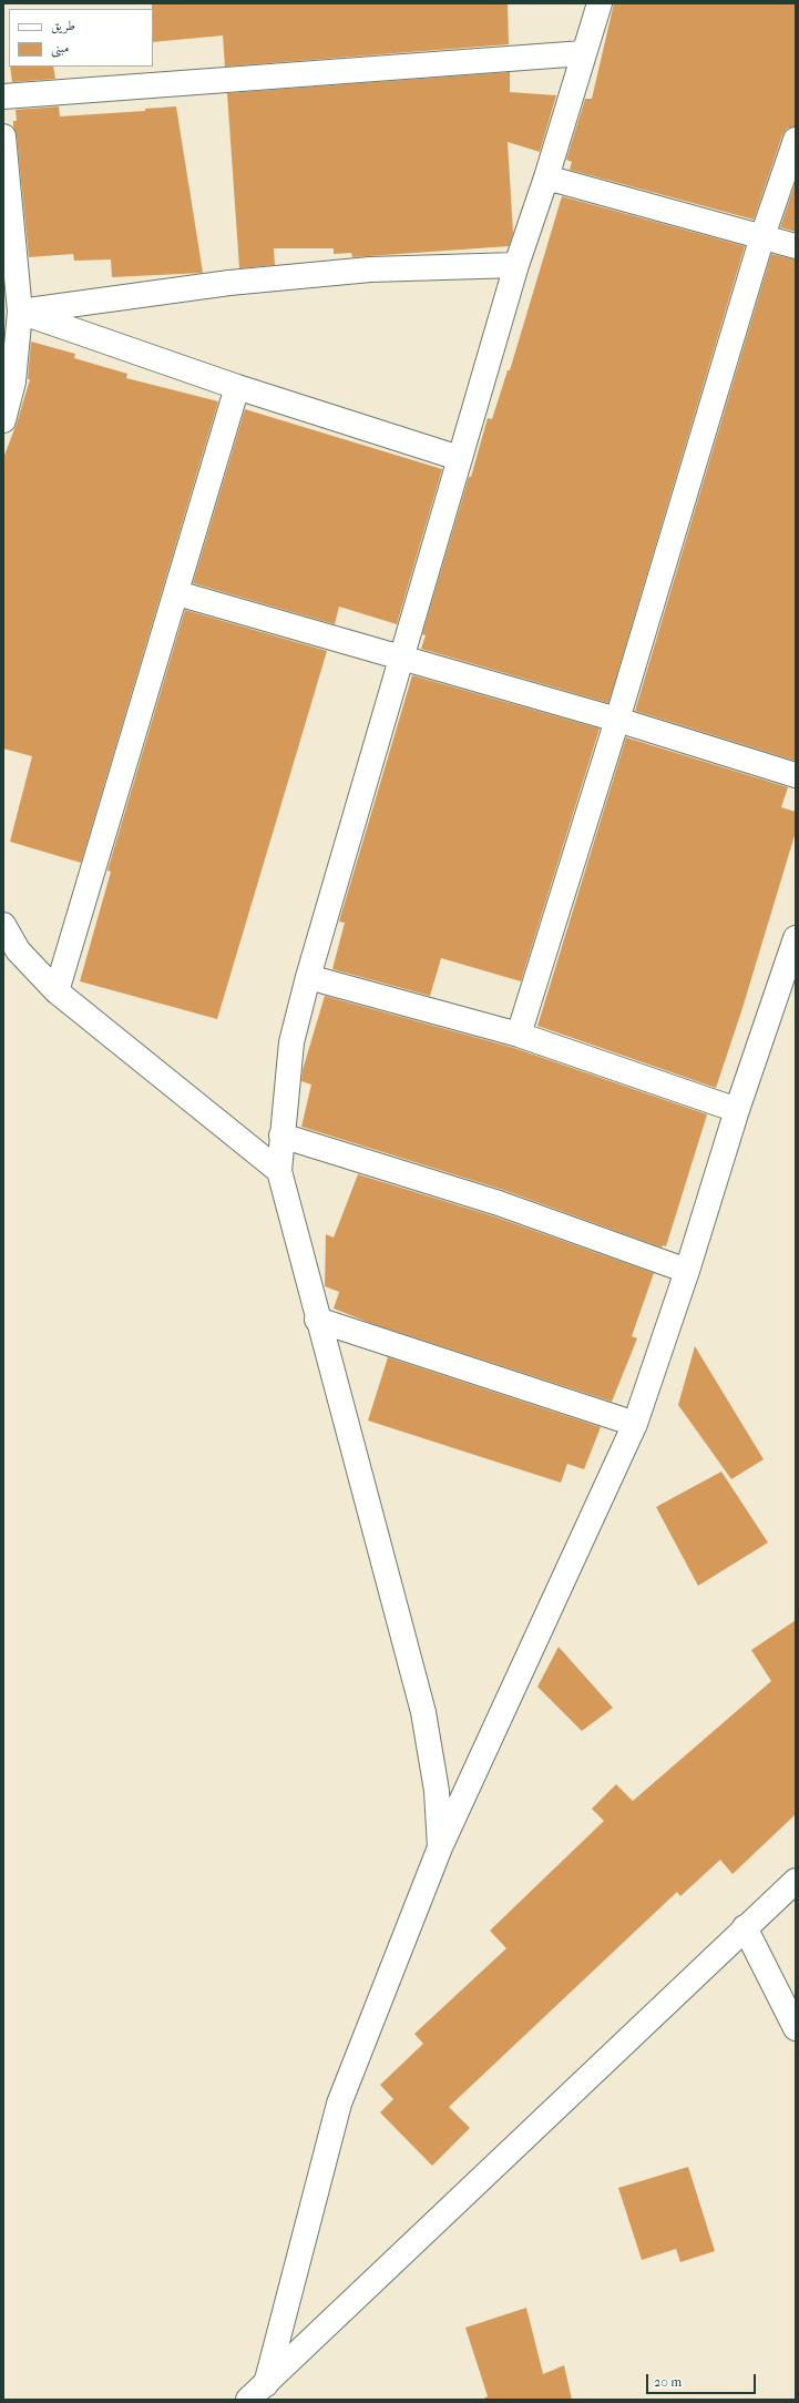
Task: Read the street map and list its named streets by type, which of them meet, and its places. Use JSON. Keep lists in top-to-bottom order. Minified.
{"legend":["طريق","مبنى"],"scale_bar":"20 m"}
